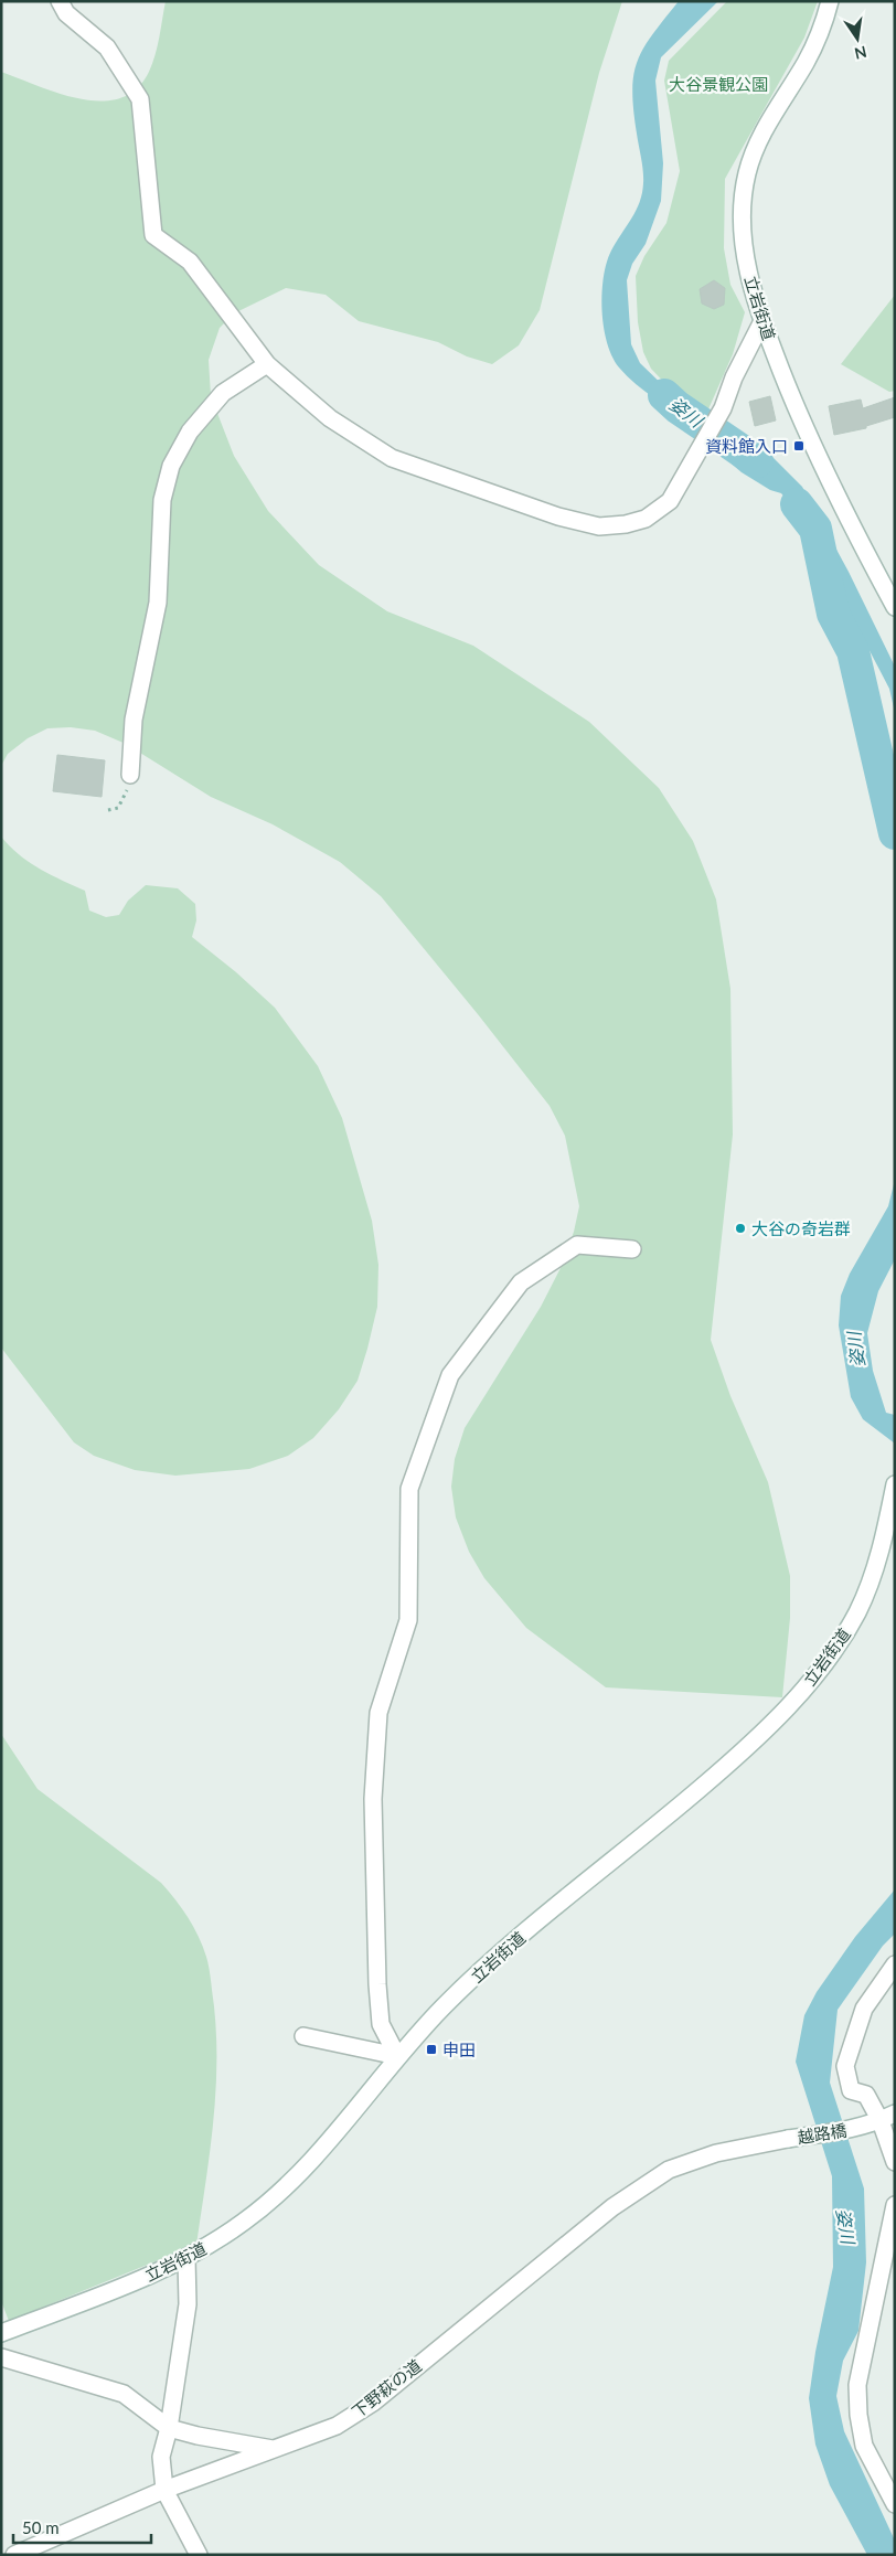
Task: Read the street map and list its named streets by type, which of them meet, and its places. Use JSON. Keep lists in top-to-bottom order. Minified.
{"streets":{"street":["立岩街道","越路橋","下野萩の道"]},"crossings":[["越路橋","下野萩の道"]],"water":["姿川"],"parks":["大谷景観公園"],"places":{"transit":["資料館入口","申田"],"other":["大谷の奇岩群"]},"scale_bar":"50 m","north":"bottom"}
